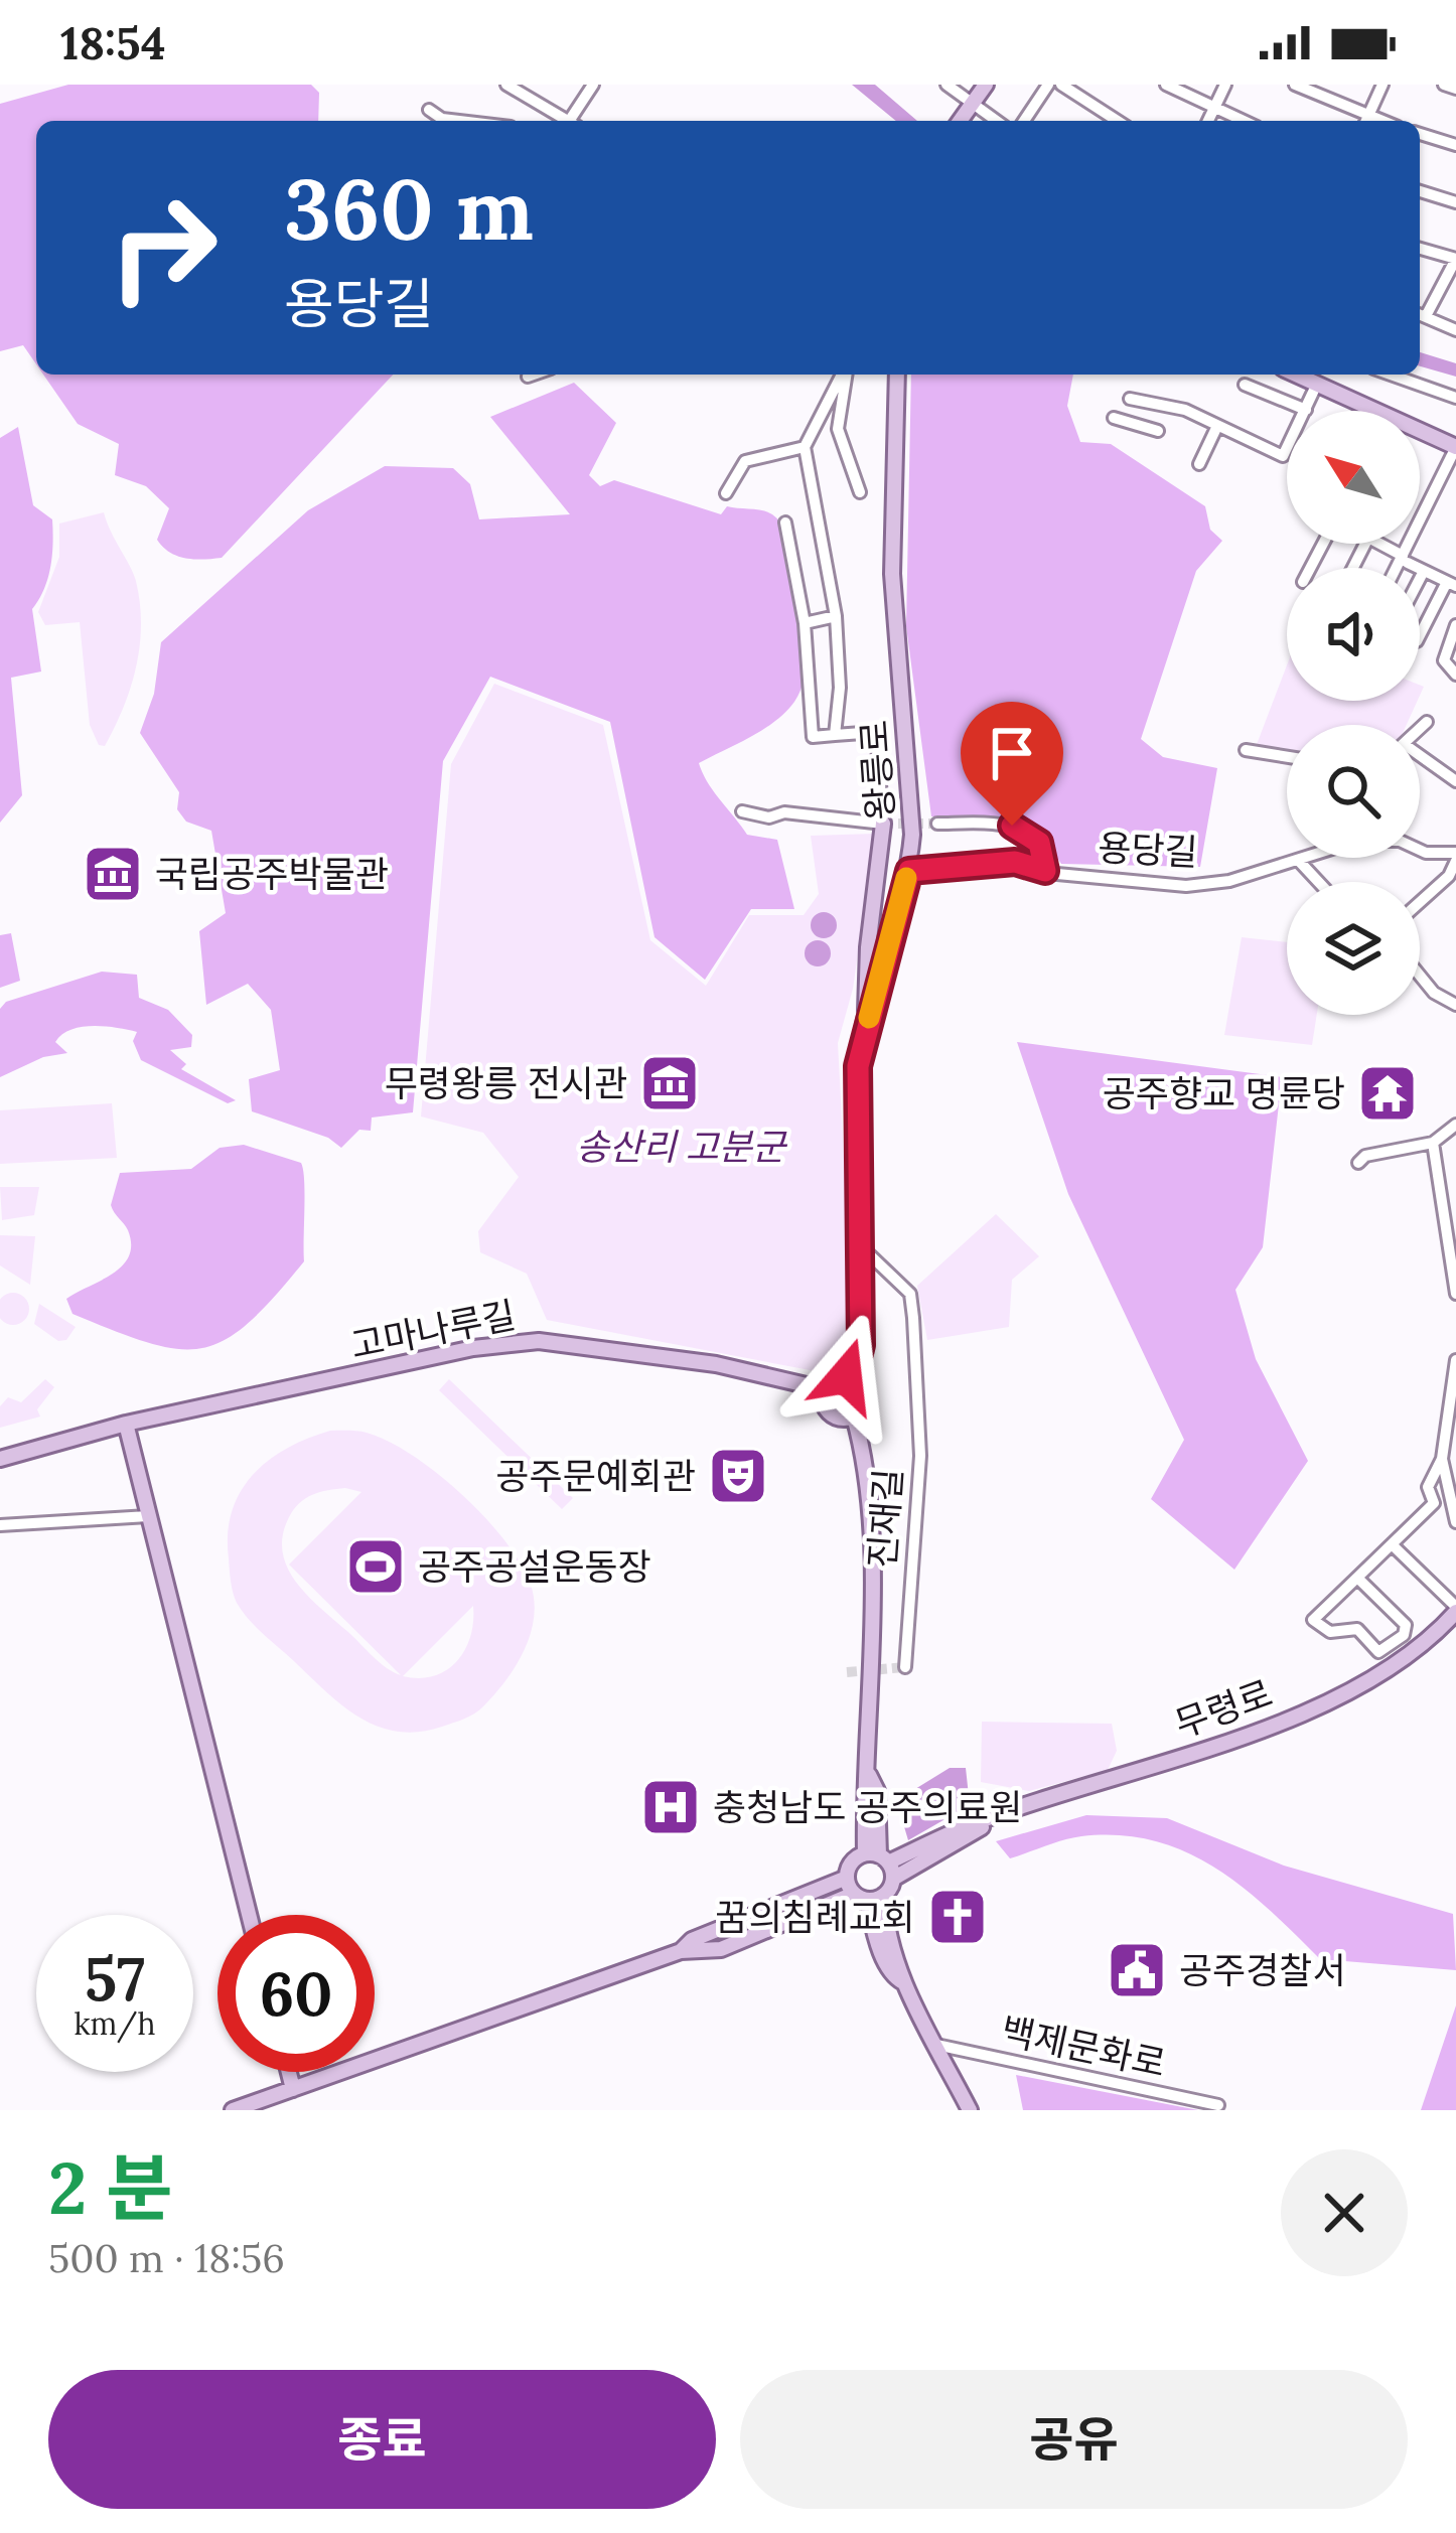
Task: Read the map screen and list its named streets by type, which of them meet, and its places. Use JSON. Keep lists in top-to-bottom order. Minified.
{"streets":{"main road":["왕릉로","고마나루길","무령로","백제문화로"],"street":["용당길","진재길"]},"crossings":[["왕릉로","용당길"],["왕릉로","고마나루길"],["왕릉로","진재길"],["왕릉로","무령로"],["왕릉로","백제문화로"],["무령로","백제문화로"]],"parks":["송산리 고분군"],"places":{"museum":["국립공주박물관","무령왕릉 전시관"],"temple":["공주향교 명륜당"],"theatre":["공주문예회관"],"sports":["공주공설운동장"],"hospital":["충청남도 공주의료원"],"church":["꿈의침례교회"],"public building":["공주경찰서"]},"north":"top left","page":{"status":"18:54","turn":["360 m","용당길"],"speed":"57 km/h","limit":"60","heading":["2 분","500 m · 18:56"],"buttons":["종료","공유"]}}
